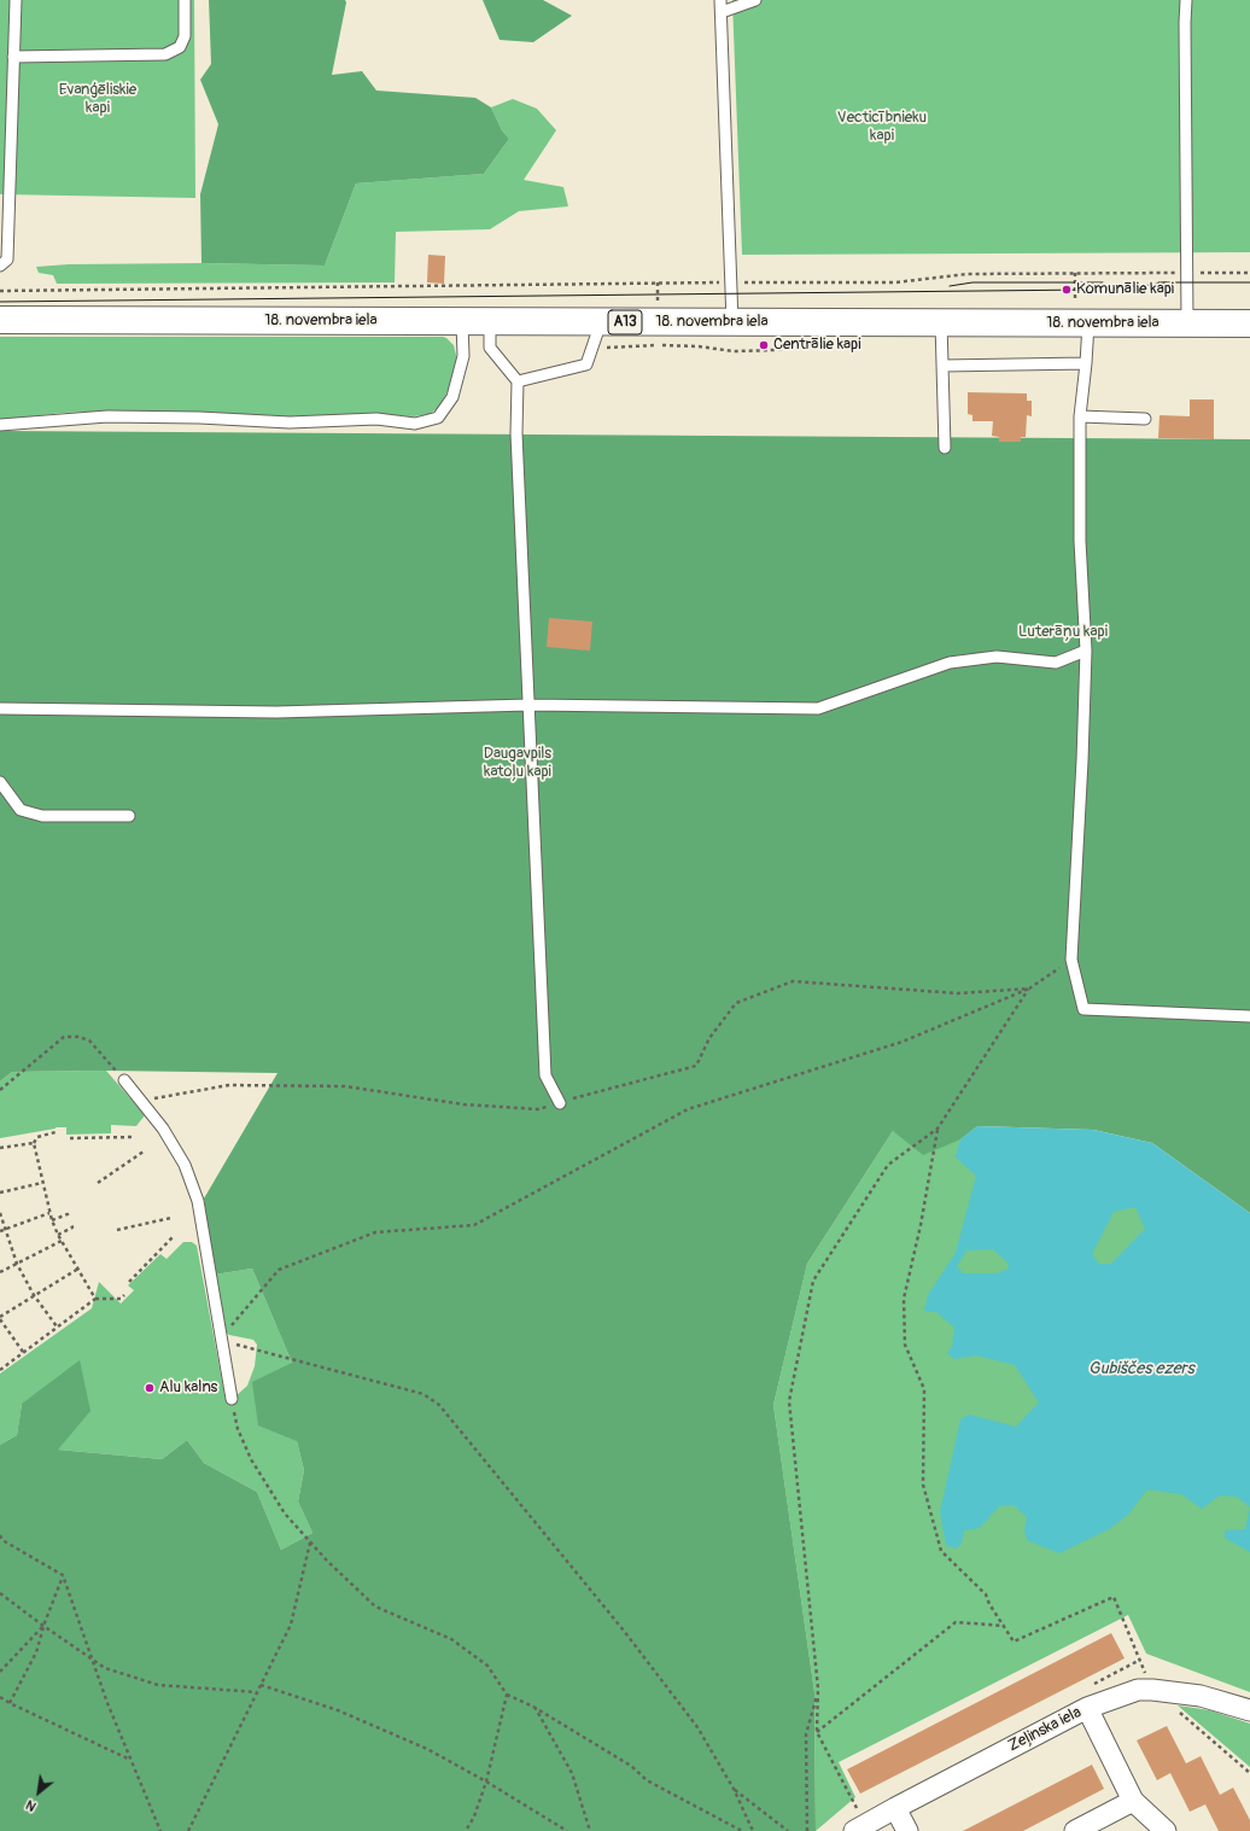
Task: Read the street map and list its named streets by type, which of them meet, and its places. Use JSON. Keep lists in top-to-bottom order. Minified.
{"streets":{"main road":["18. novembra iela","A13"],"street":["Zeļinska iela"]},"water":["Gubiščes ezers"],"parks":["Evanģēliskie kapi","Vecticībnieku kapi","Luterāņu kapi","Daugavpils katoļu kapi"],"places":["Komunālie kapi","Centrālie kapi","Alu kalns"],"north":"bottom left"}
